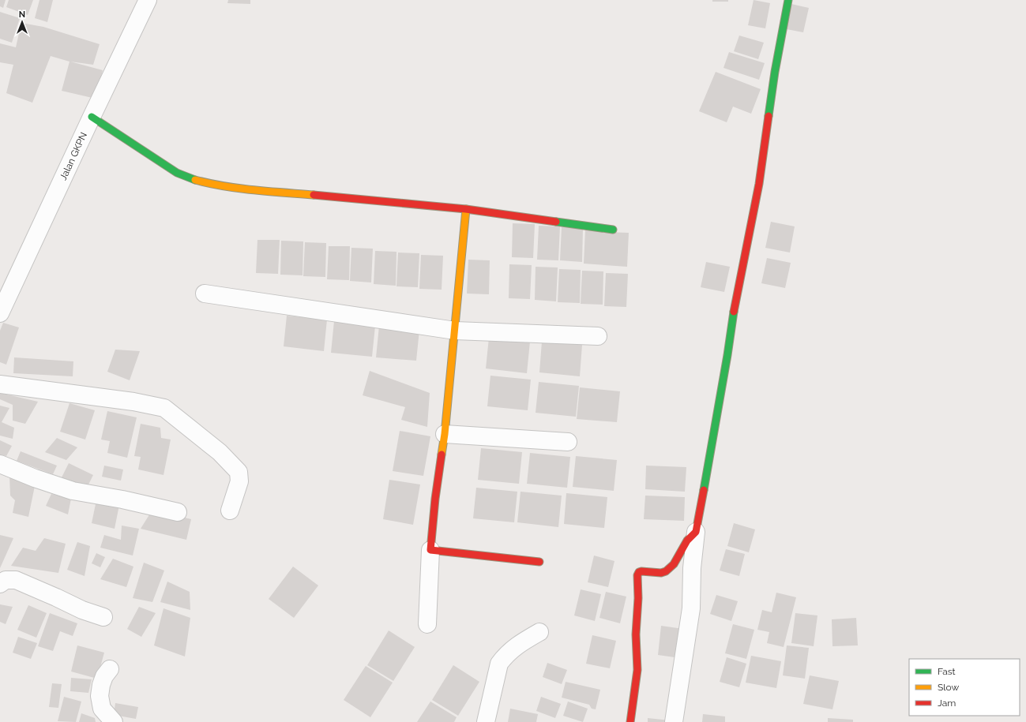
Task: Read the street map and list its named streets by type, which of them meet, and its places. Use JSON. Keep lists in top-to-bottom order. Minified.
{"streets":{"street":["Jalan GKPN"]},"legend":["Fast","Slow","Jam"],"north":"top"}
